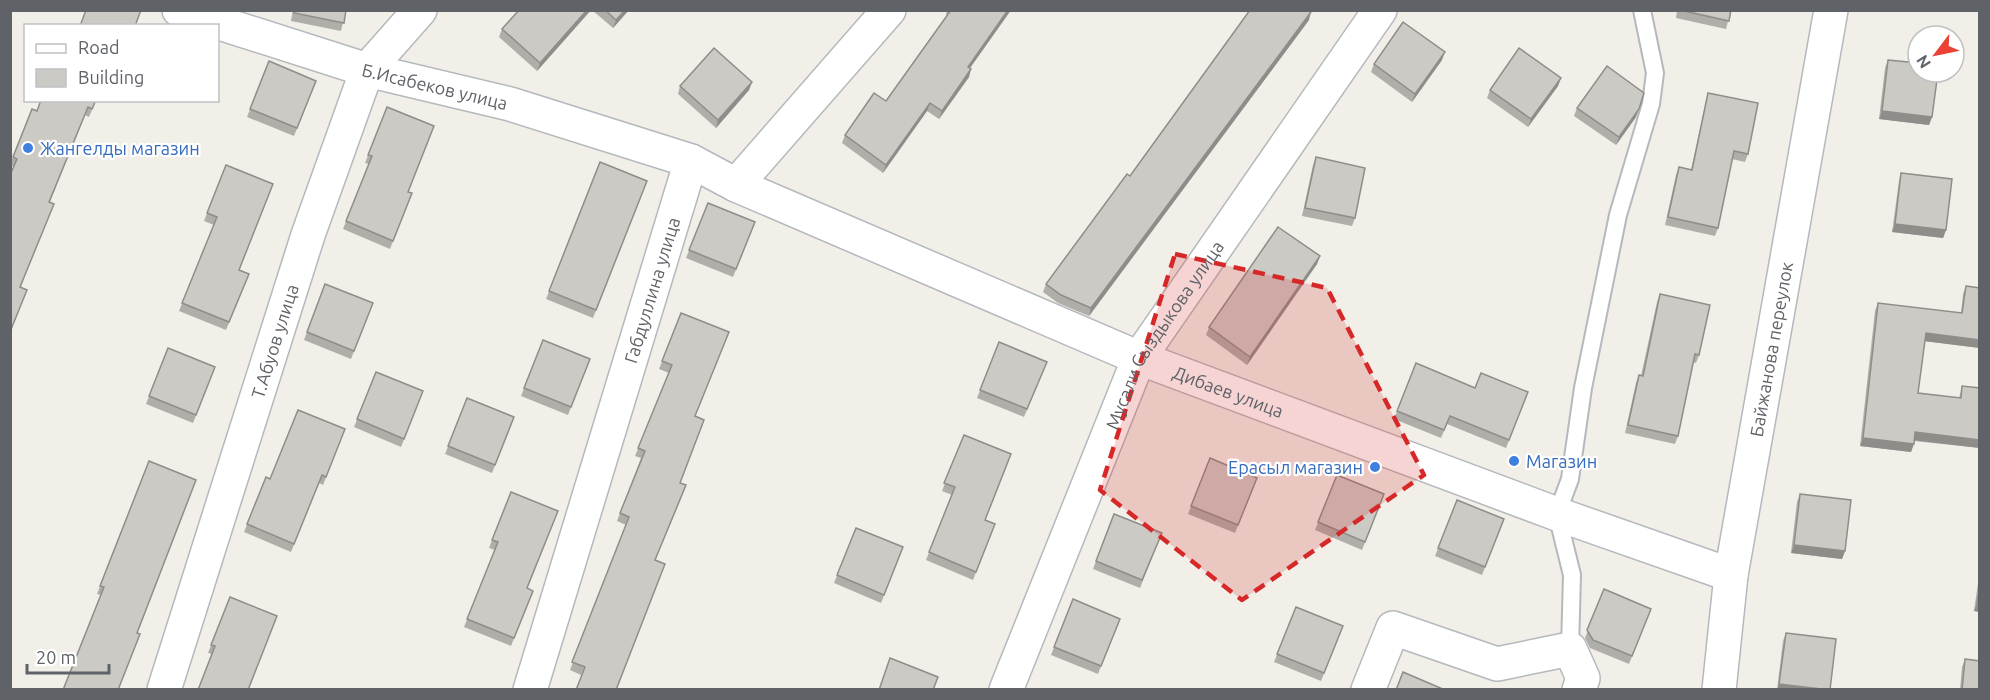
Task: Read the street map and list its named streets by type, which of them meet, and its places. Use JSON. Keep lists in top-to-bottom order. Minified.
{"streets":{"street":["Б.Исабеков улица","Габдуллина улица","Мусали Сыздыкова улица","Т.Абуов улица","Байжанова переулок","Дибаев улица"]},"crossings":[["Б.Исабеков улица","Габдуллина улица"],["Б.Исабеков улица","Т.Абуов улица"],["Мусали Сыздыкова улица","Дибаев улица"],["Байжанова переулок","Дибаев улица"]],"places":["Жангелды магазин","Магазин","Ерасыл магазин"],"legend":["Road","Building"],"scale_bar":"20 m","north":"bottom left"}
